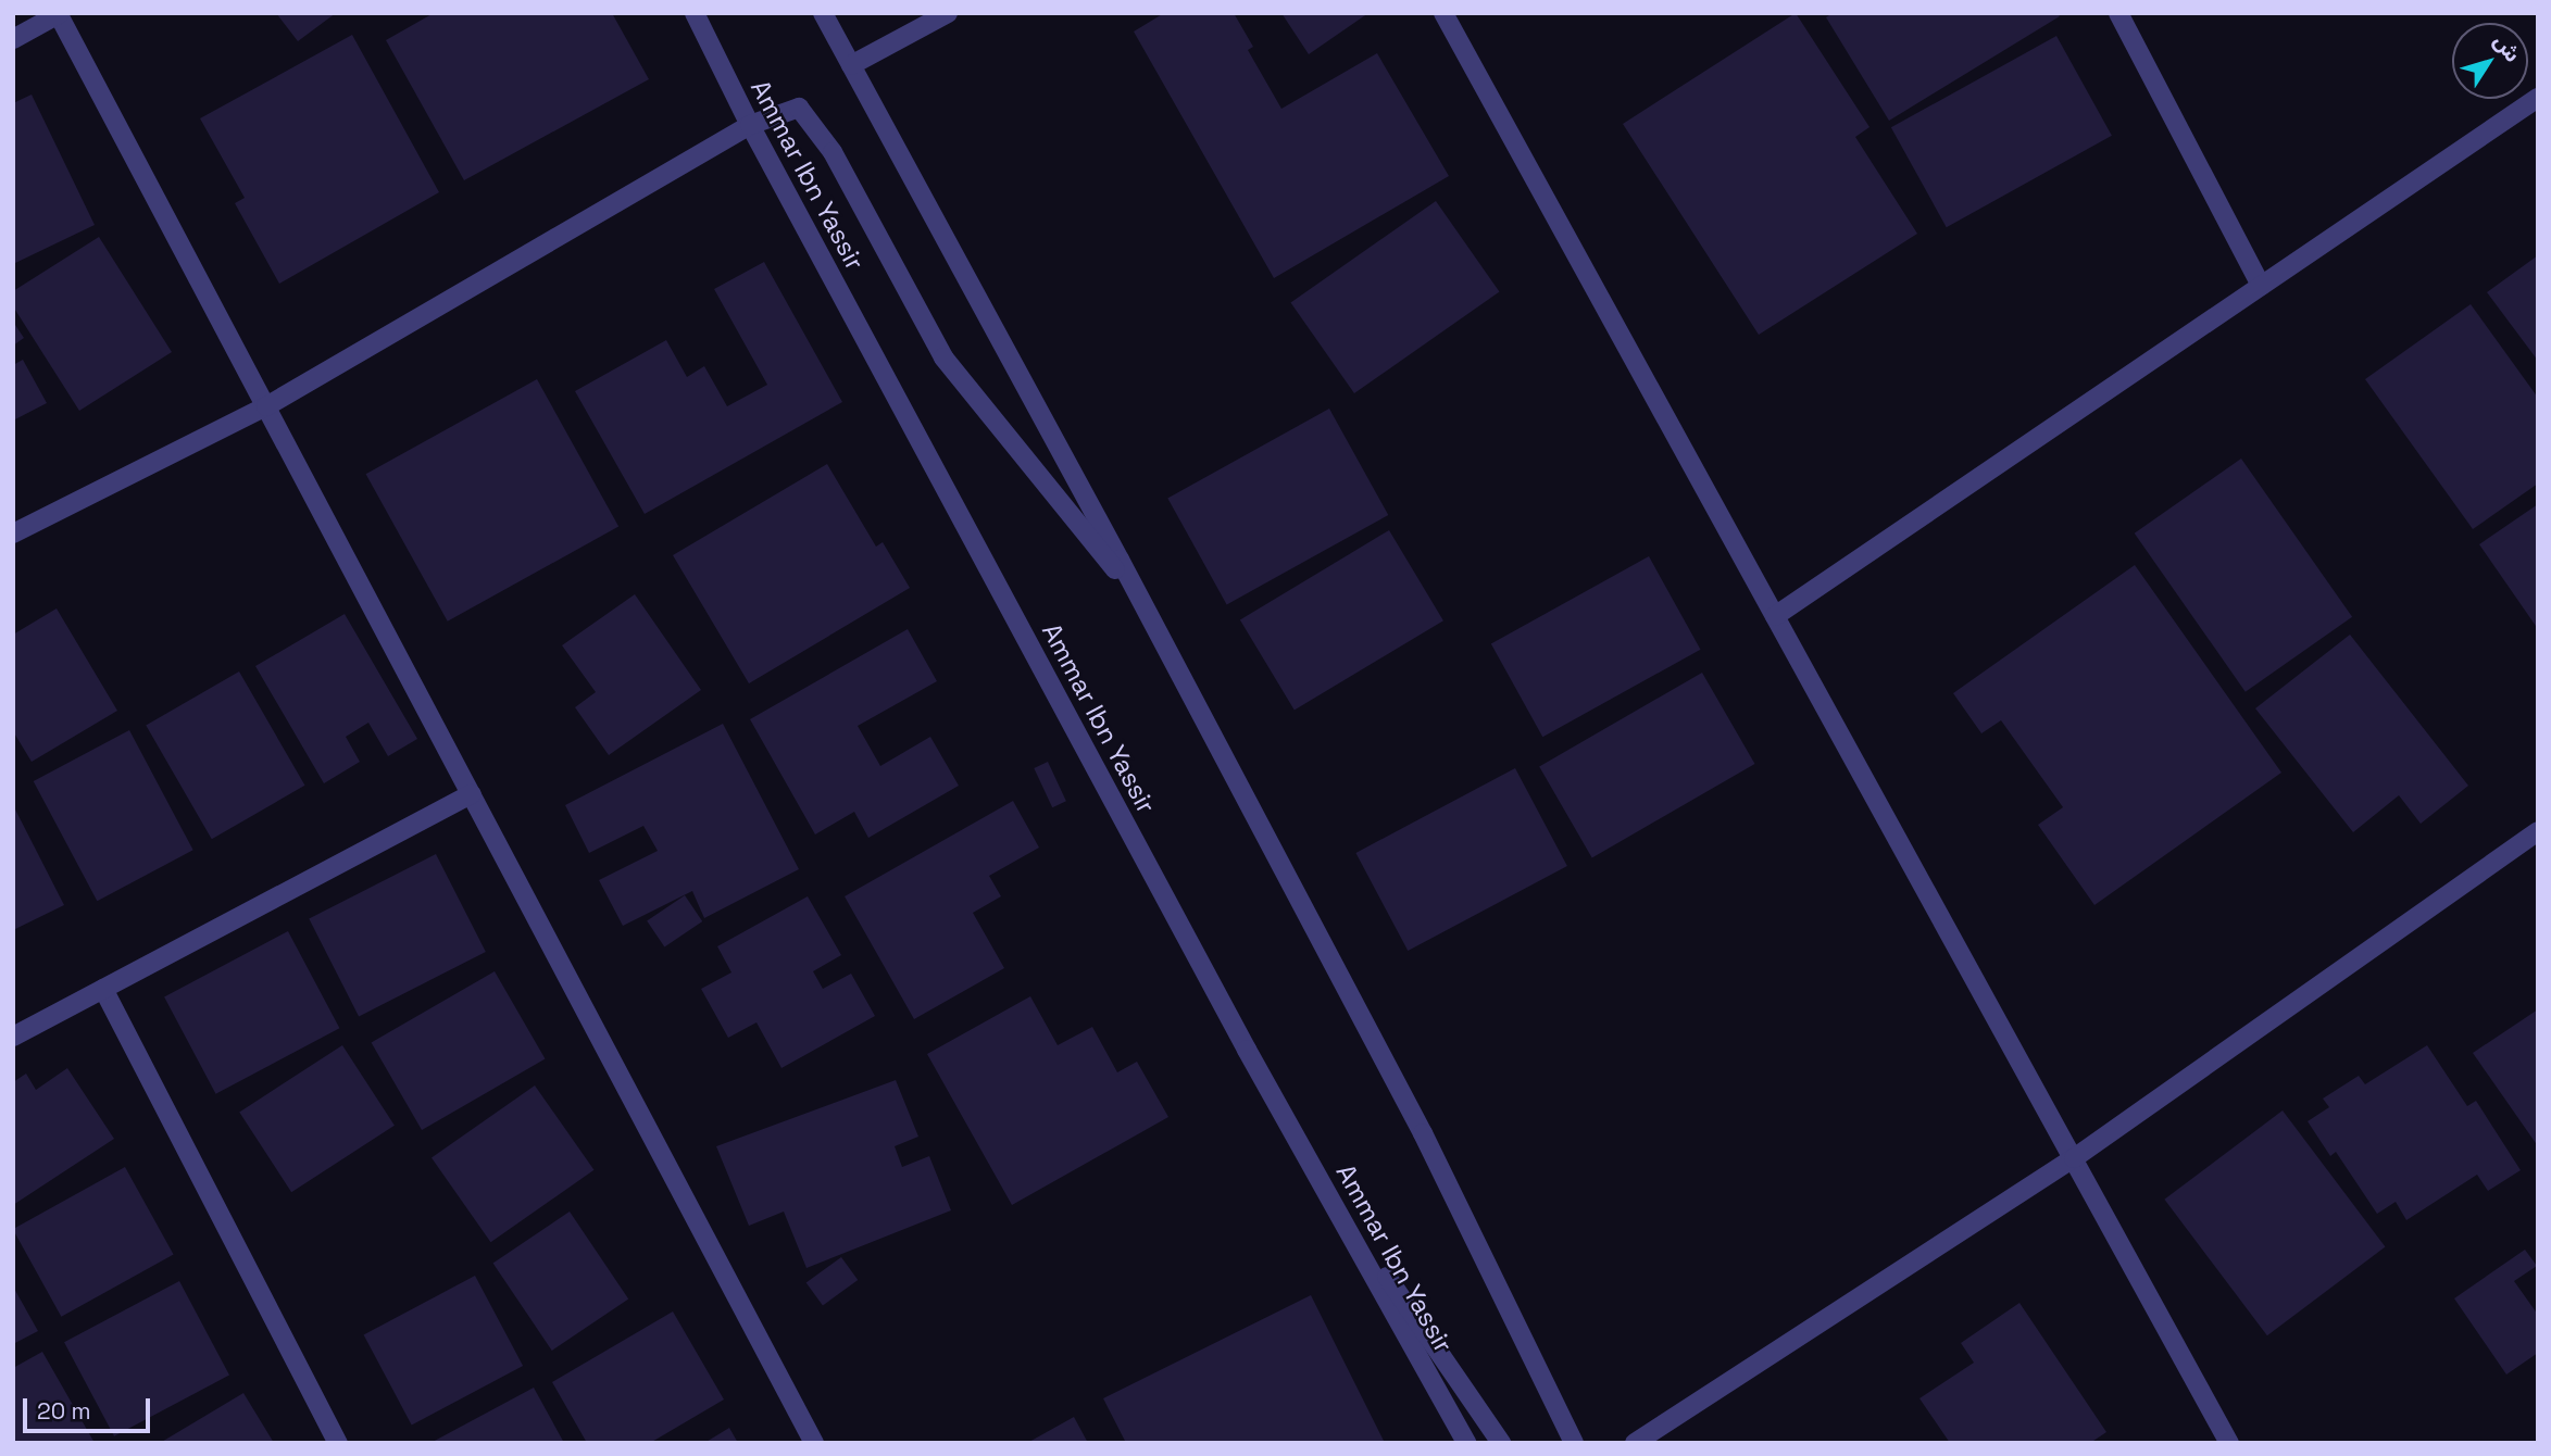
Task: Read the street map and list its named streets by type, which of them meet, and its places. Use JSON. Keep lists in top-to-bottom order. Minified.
{"streets":{"street":["Ammar Ibn Yassir"]},"scale_bar":"20 m","north":"top right"}
